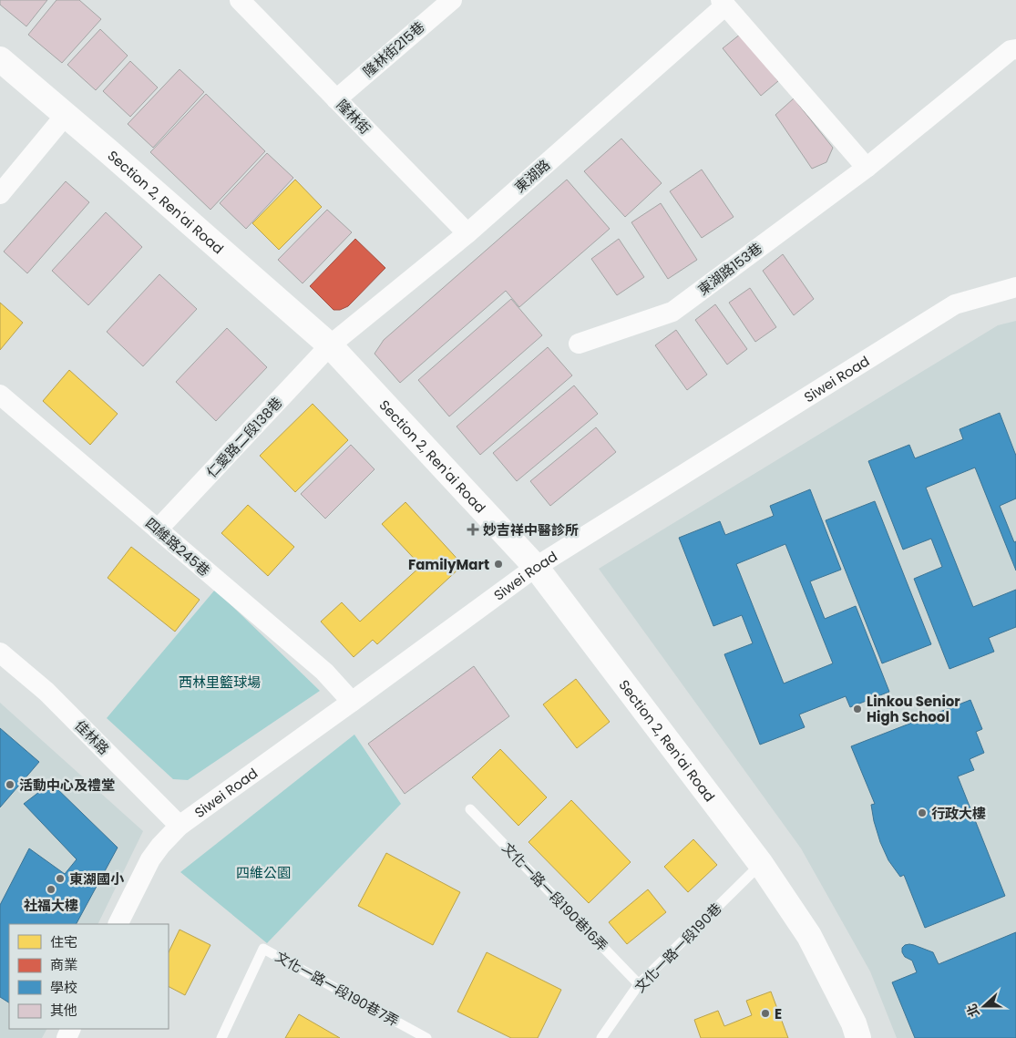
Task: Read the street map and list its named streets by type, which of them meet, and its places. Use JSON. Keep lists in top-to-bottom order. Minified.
{"streets":{"main road":["Section 2, Ren'ai Road"],"street":["隆林街215巷","隆林街","東湖路","東湖路153巷","Siwei Road","仁愛路二段138巷","四維路245巷","佳林路"],"lane":["文化一路一段190巷16弄","文化一路一段190巷","文化一路一段190巷7弄"]},"crossings":[["隆林街215巷","隆林街"],["隆林街","東湖路"],["東湖路","Section 2, Ren'ai Road"],["東湖路","仁愛路二段138巷"],["Section 2, Ren'ai Road","Siwei Road"],["Section 2, Ren'ai Road","仁愛路二段138巷"],["Section 2, Ren'ai Road","文化一路一段190巷"],["Siwei Road","四維路245巷"],["Siwei Road","佳林路"],["仁愛路二段138巷","四維路245巷"],["文化一路一段190巷16弄","文化一路一段190巷"]],"parks":["西林里籃球場","四維公園"],"places":{"health":["妙吉祥中醫診所"],"other":["FamilyMart","Linkou Senior High School","活動中心及禮堂","行政大樓","東湖國小","社福大樓","E"]},"legend":["住宅","商業","學校","其他"],"north":"left"}
